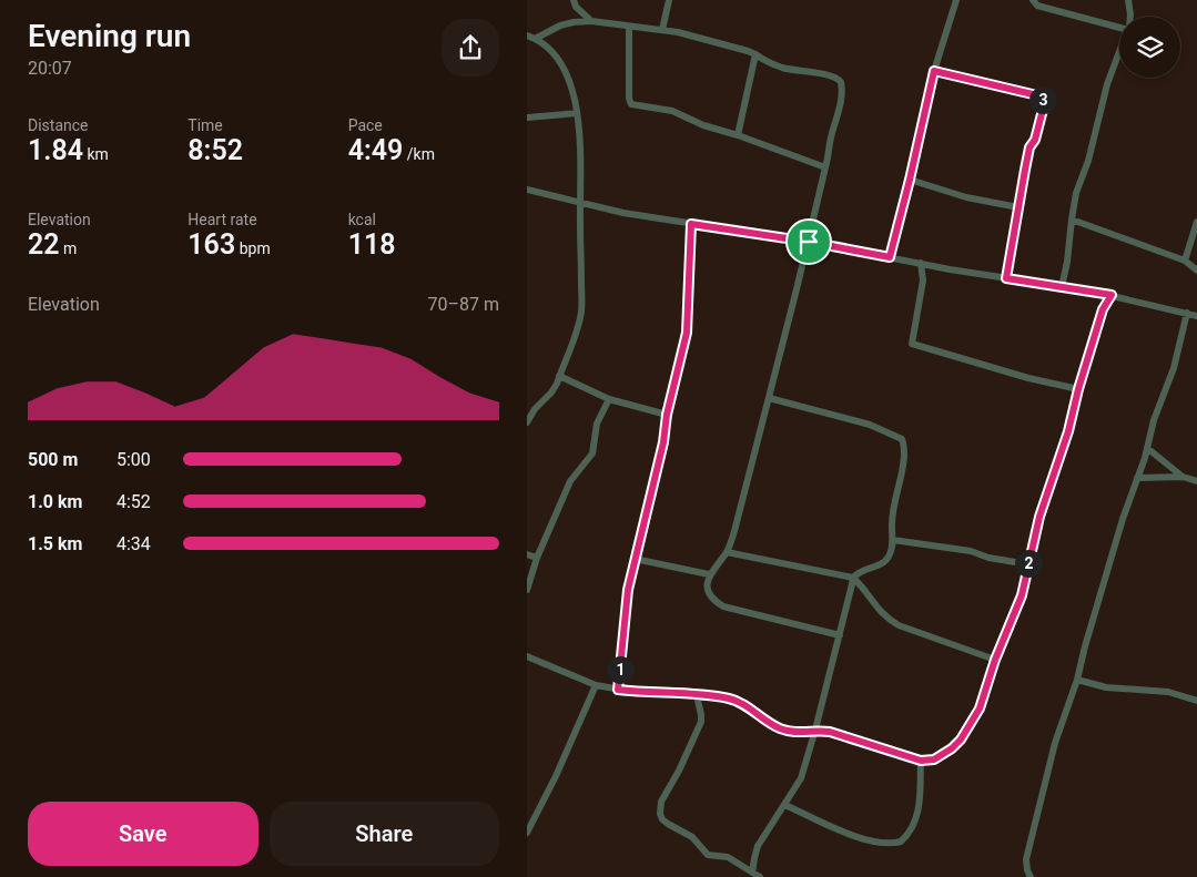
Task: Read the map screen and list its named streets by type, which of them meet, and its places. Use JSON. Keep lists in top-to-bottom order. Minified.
{"page":{"heading":["Evening run","20:07"],"pins":["3","2","1"],"stats":[["Distance","1.84 km"],["Time","8:52"],["Pace","4:49 /km"],["Elevation","22 m"],["Heart rate","163 bpm"],["kcal","118"]],"chart":["Elevation","70–87 m"],"list":[{"name":"500 m","note":"5:00"},{"name":"1.0 km","note":"4:52"},{"name":"1.5 km","note":"4:34"}],"buttons":["Save","Share"]}}
